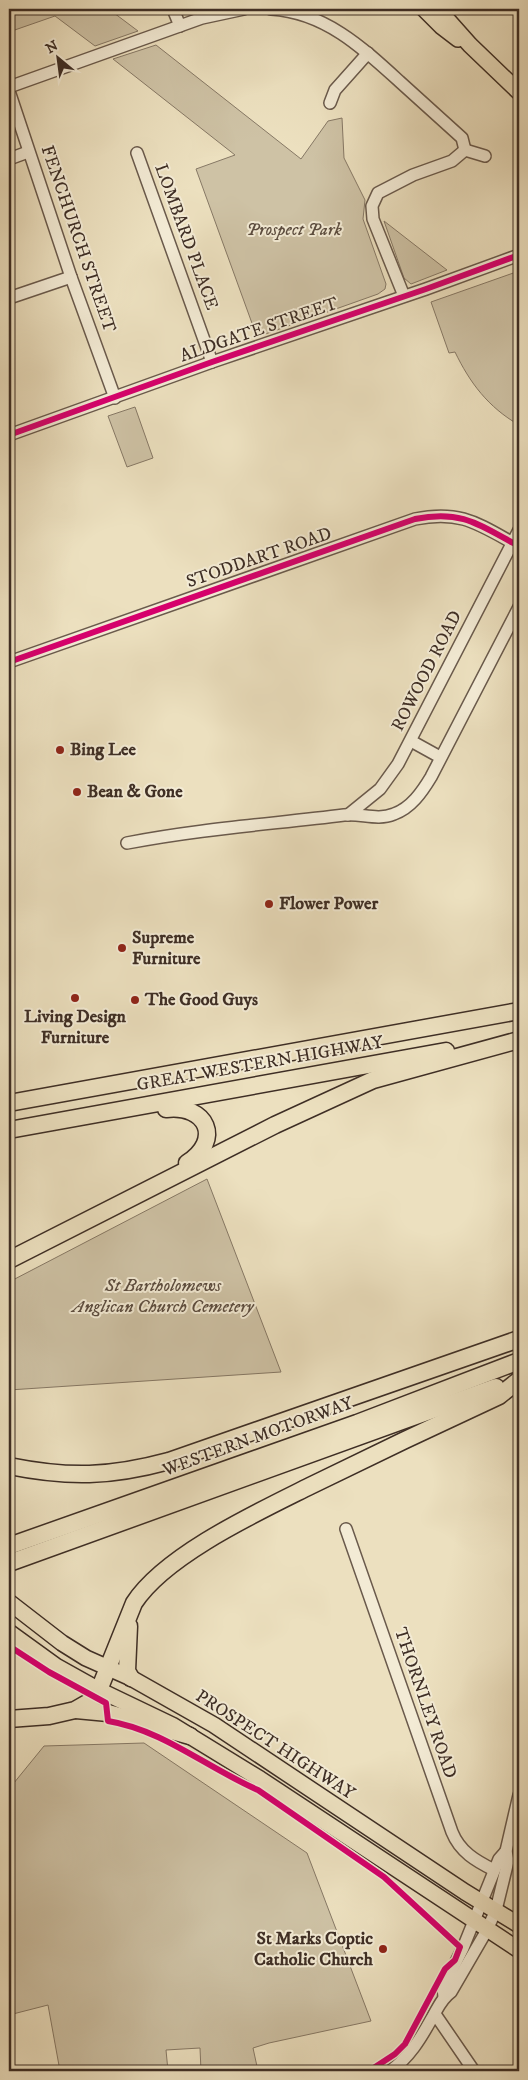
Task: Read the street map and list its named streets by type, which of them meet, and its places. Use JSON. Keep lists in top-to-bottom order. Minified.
{"streets":{"highway":["GREAT WESTERN HIGHWAY","WESTERN MOTORWAY"],"main road":["PROSPECT HIGHWAY"],"street":["LOMBARD PLACE","FENCHURCH STREET","ALDGATE STREET","STODDART ROAD","ROWOOD ROAD","THORNLEY ROAD"]},"crossings":[["LOMBARD PLACE","ALDGATE STREET"],["FENCHURCH STREET","ALDGATE STREET"],["STODDART ROAD","ROWOOD ROAD"]],"parks":["Prospect Park","St Bartholomews Anglican Church Cemetery"],"places":["Bing Lee","Bean & Gone","Flower Power","Supreme Furniture","Living Design Furniture","The Good Guys","St Marks Coptic Catholic Church"],"north":"top left"}
